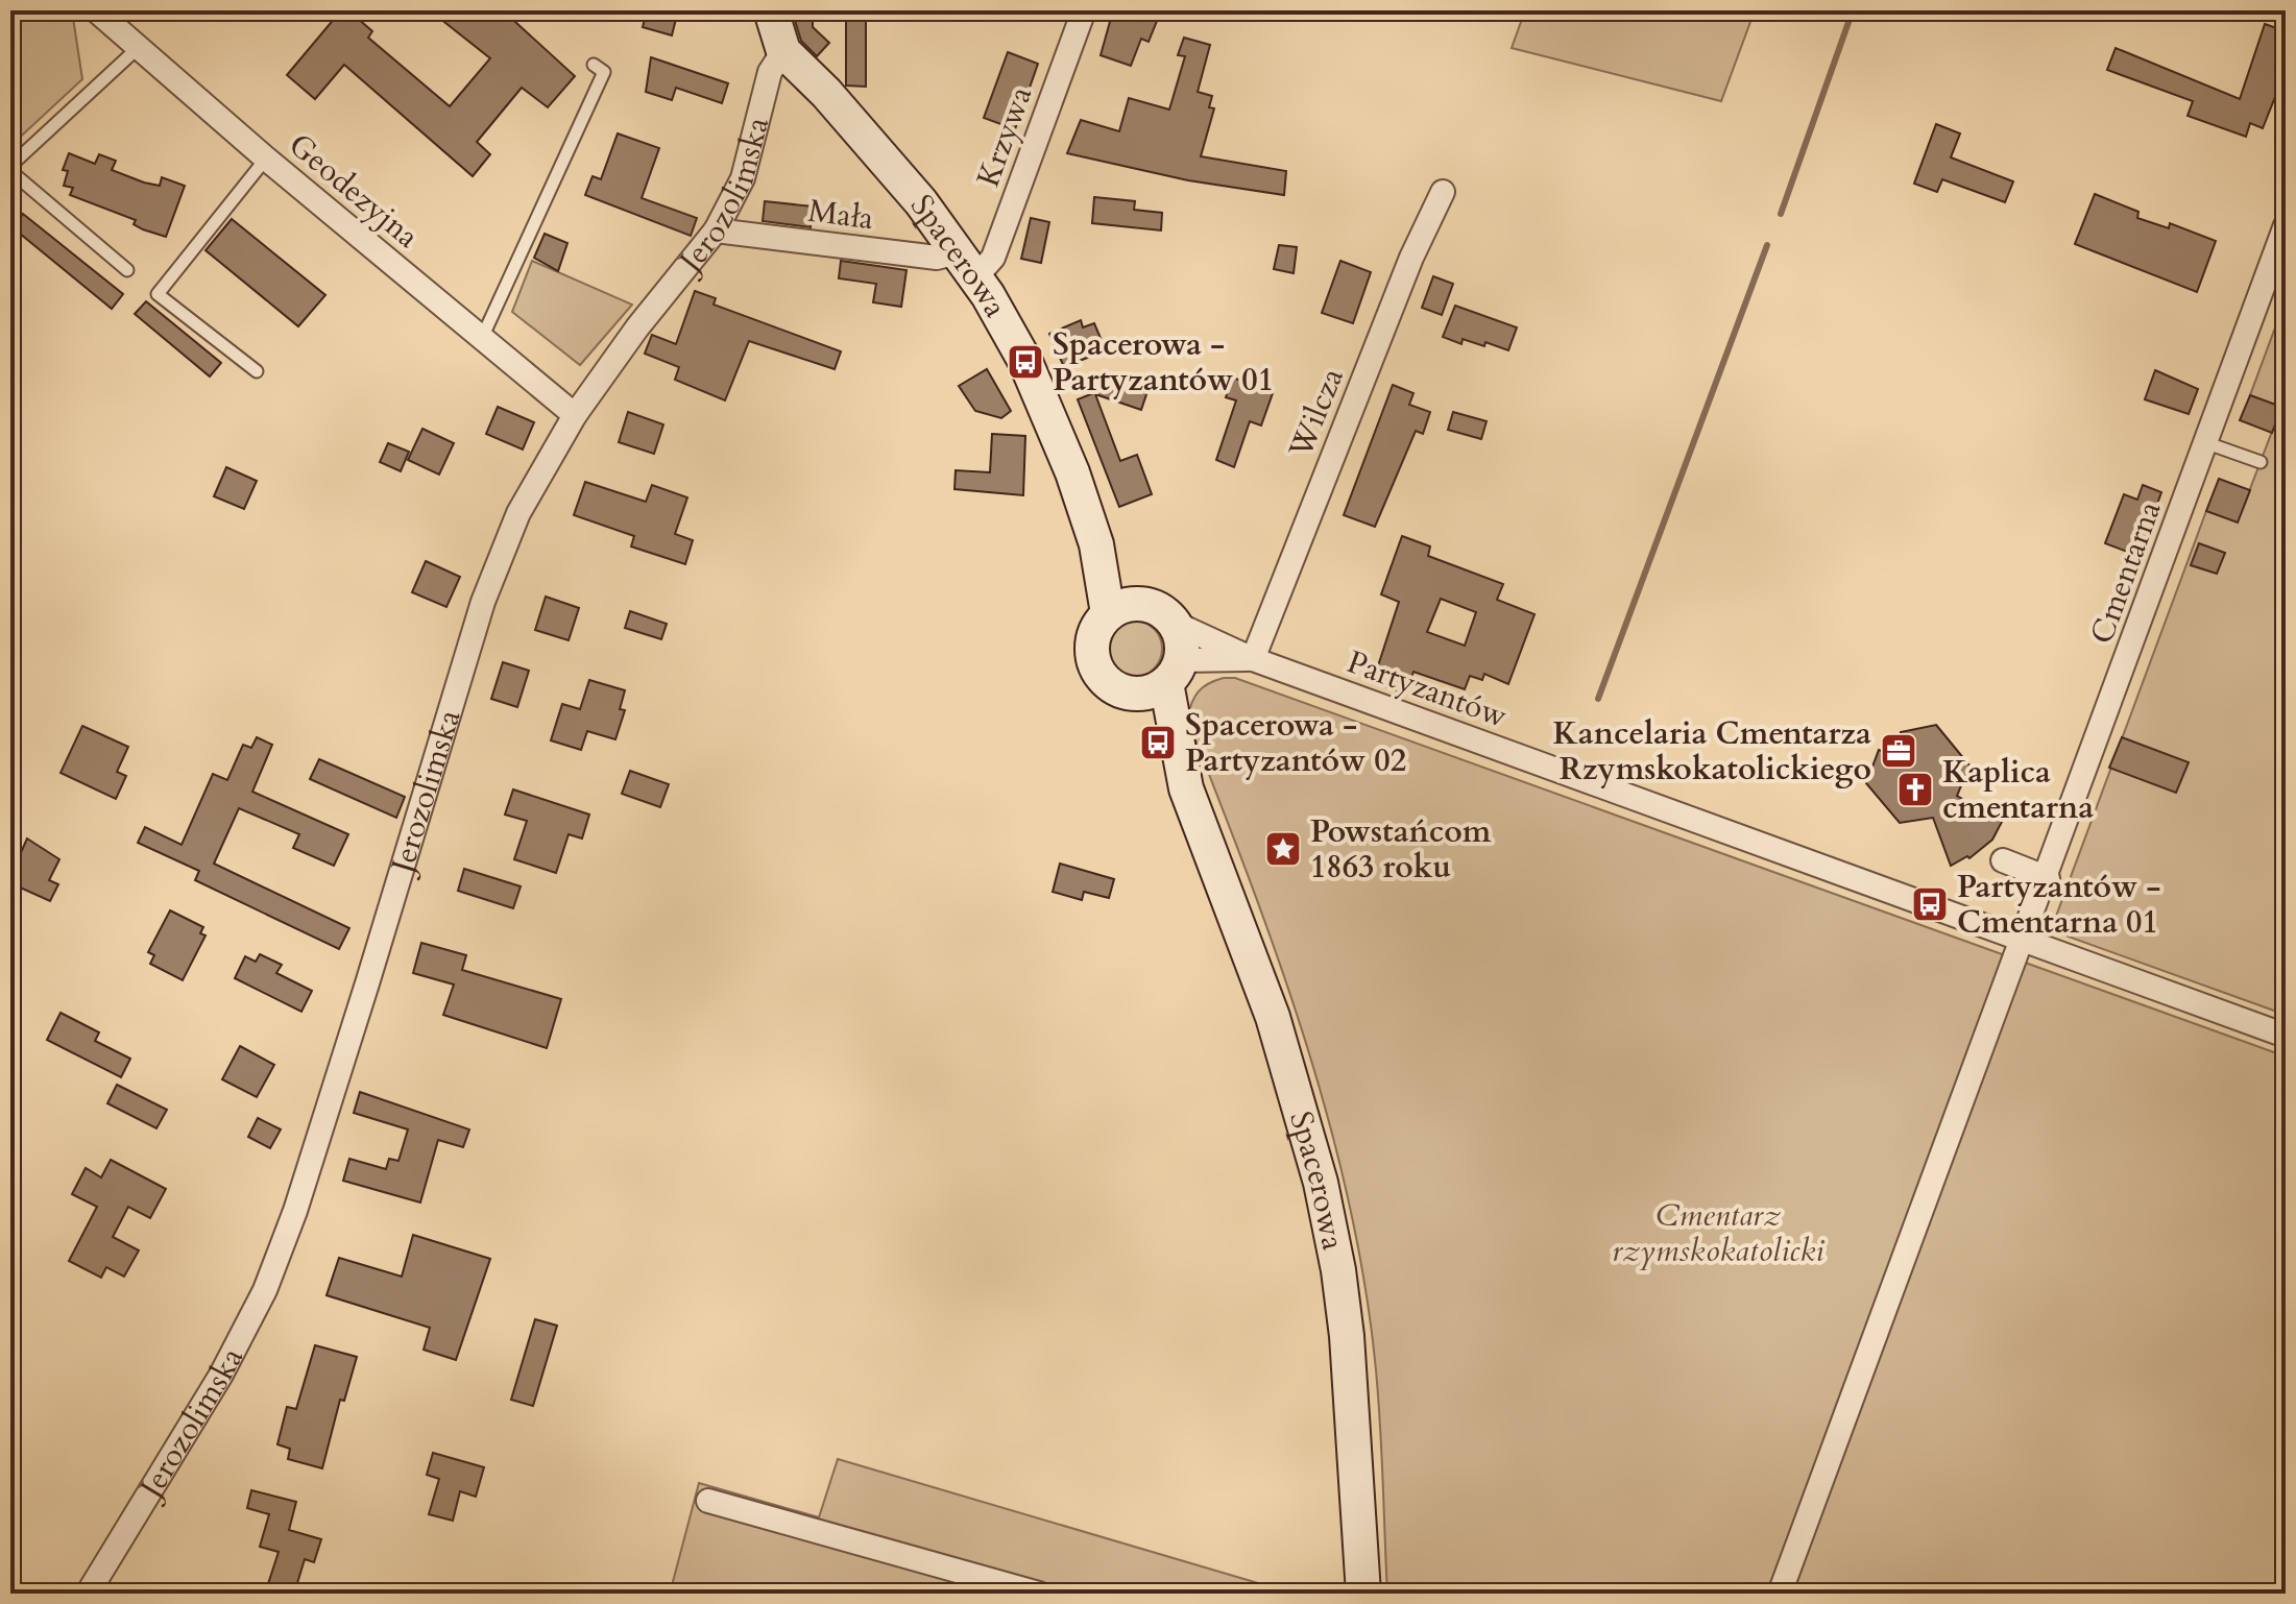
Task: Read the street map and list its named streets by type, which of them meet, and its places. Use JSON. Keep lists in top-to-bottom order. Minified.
{"streets":{"street":["Krzywa","Geodezyjna","Jerozolimska","Mała","Spacerowa","Wilcza","Cmentarna","Partyzantów"]},"crossings":[["Krzywa","Mała"],["Krzywa","Spacerowa"],["Geodezyjna","Jerozolimska"],["Jerozolimska","Mała"],["Jerozolimska","Spacerowa"],["Mała","Spacerowa"],["Spacerowa","Partyzantów"],["Wilcza","Partyzantów"],["Cmentarna","Partyzantów"]],"parks":["Cmentarz rzymskokatolicki"],"places":{"bus stop":["Spacerowa - Partyzantów 01","Spacerowa - Partyzantów 02","Partyzantów - Cmentarna 01"],"office":["Kancelaria Cmentarza Rzymskokatolickiego"],"church":["Kaplica cmentarna"],"place":["Powstańcom 1863 roku"]}}
